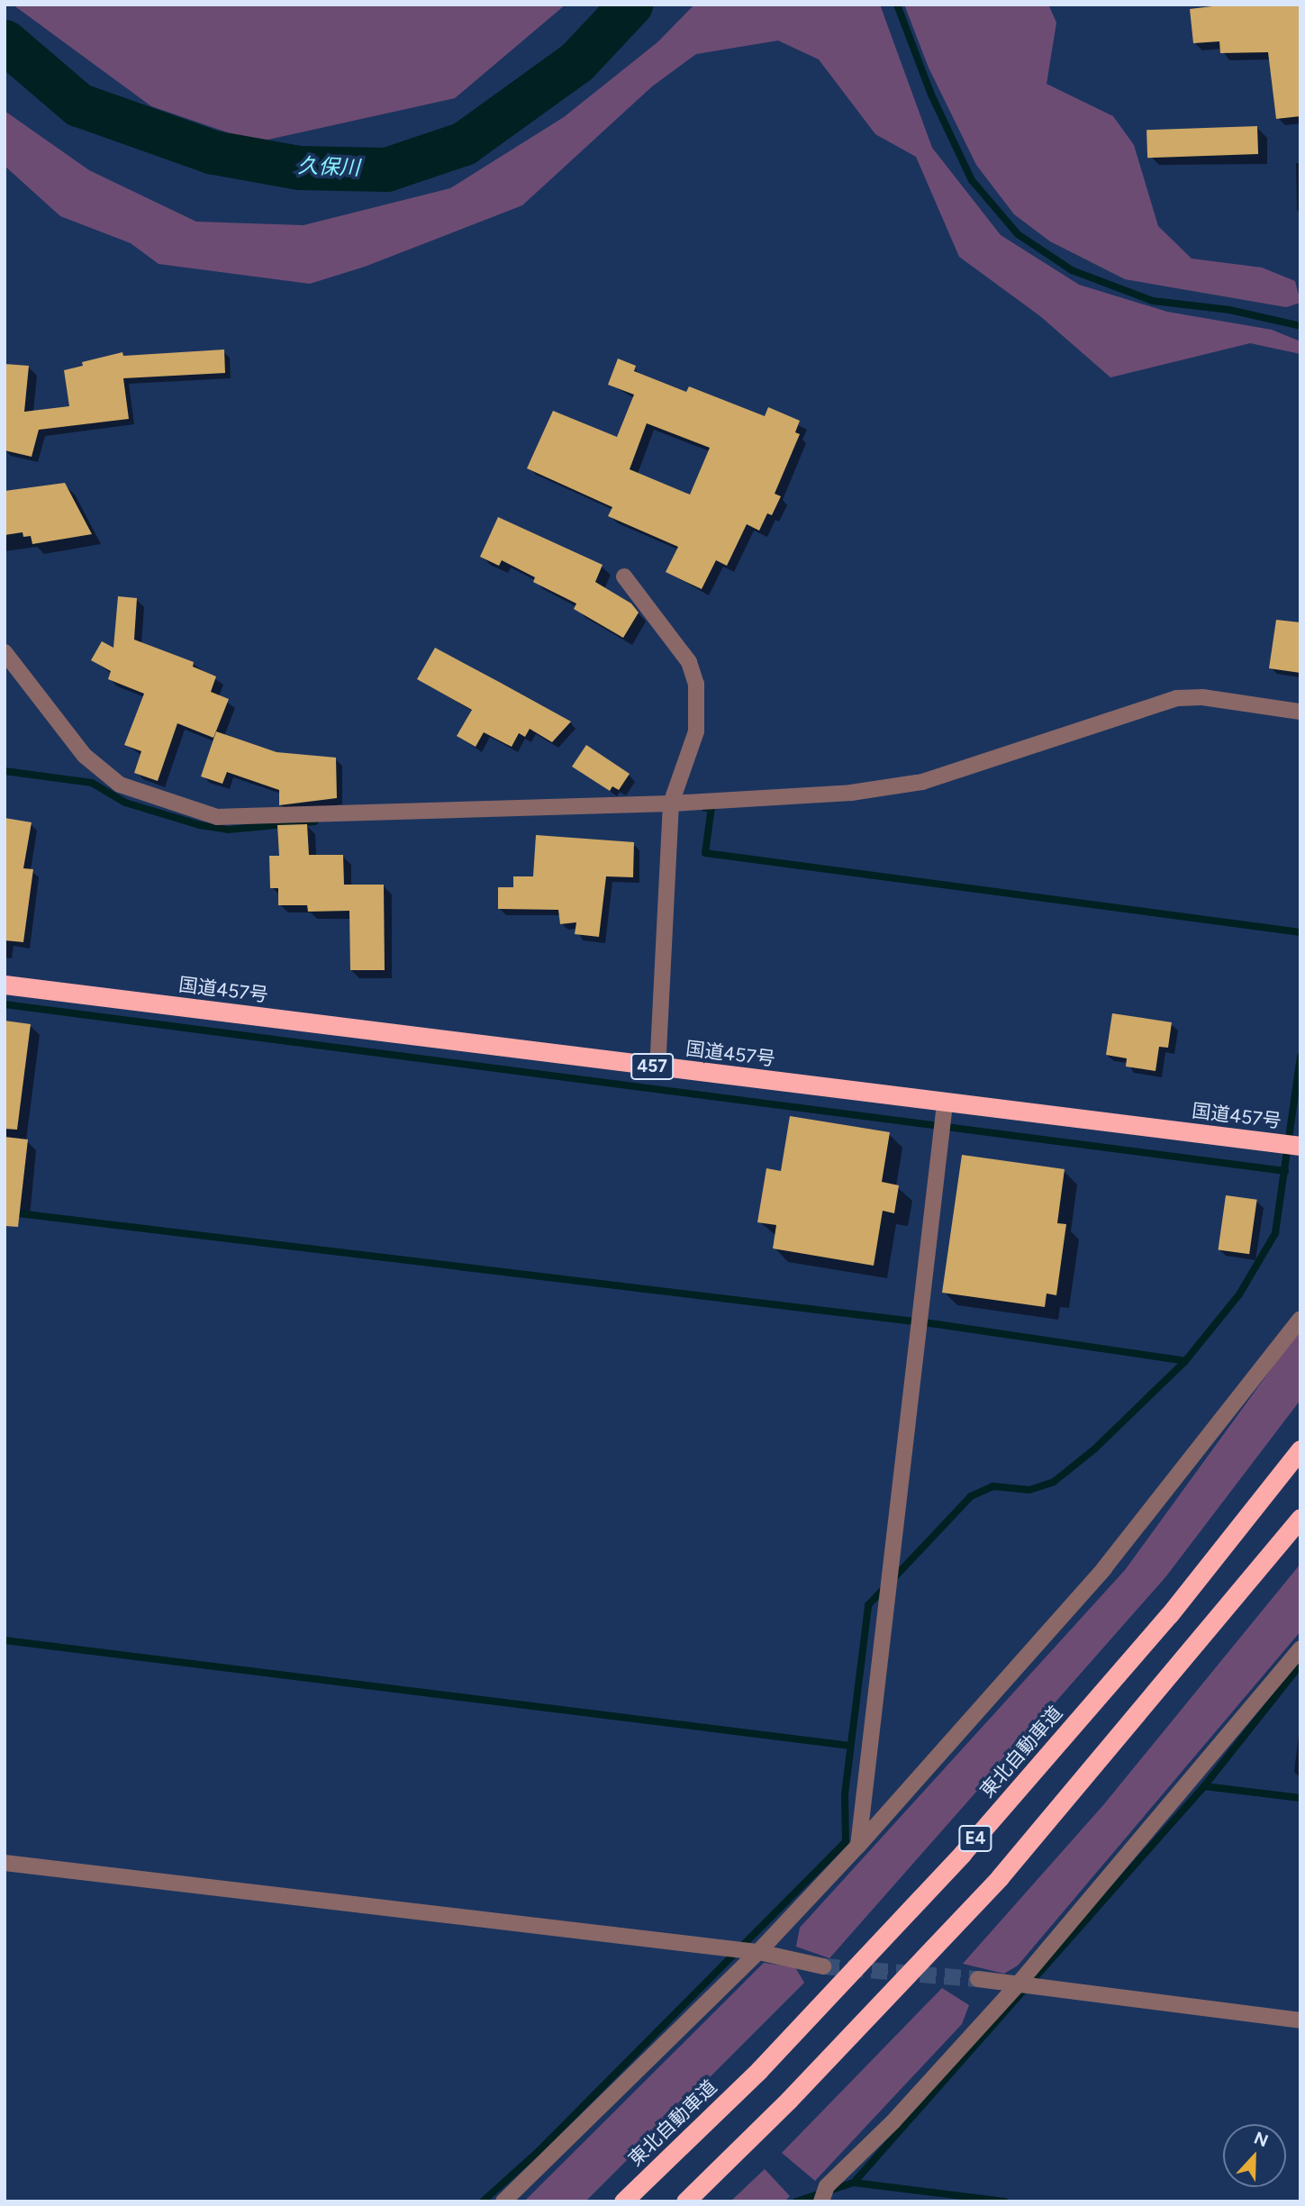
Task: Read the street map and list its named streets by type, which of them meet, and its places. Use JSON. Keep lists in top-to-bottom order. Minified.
{"streets":{"highway":["国道457号","457","東北自動車道","E4"]},"water":["久保川"],"north":"top"}
